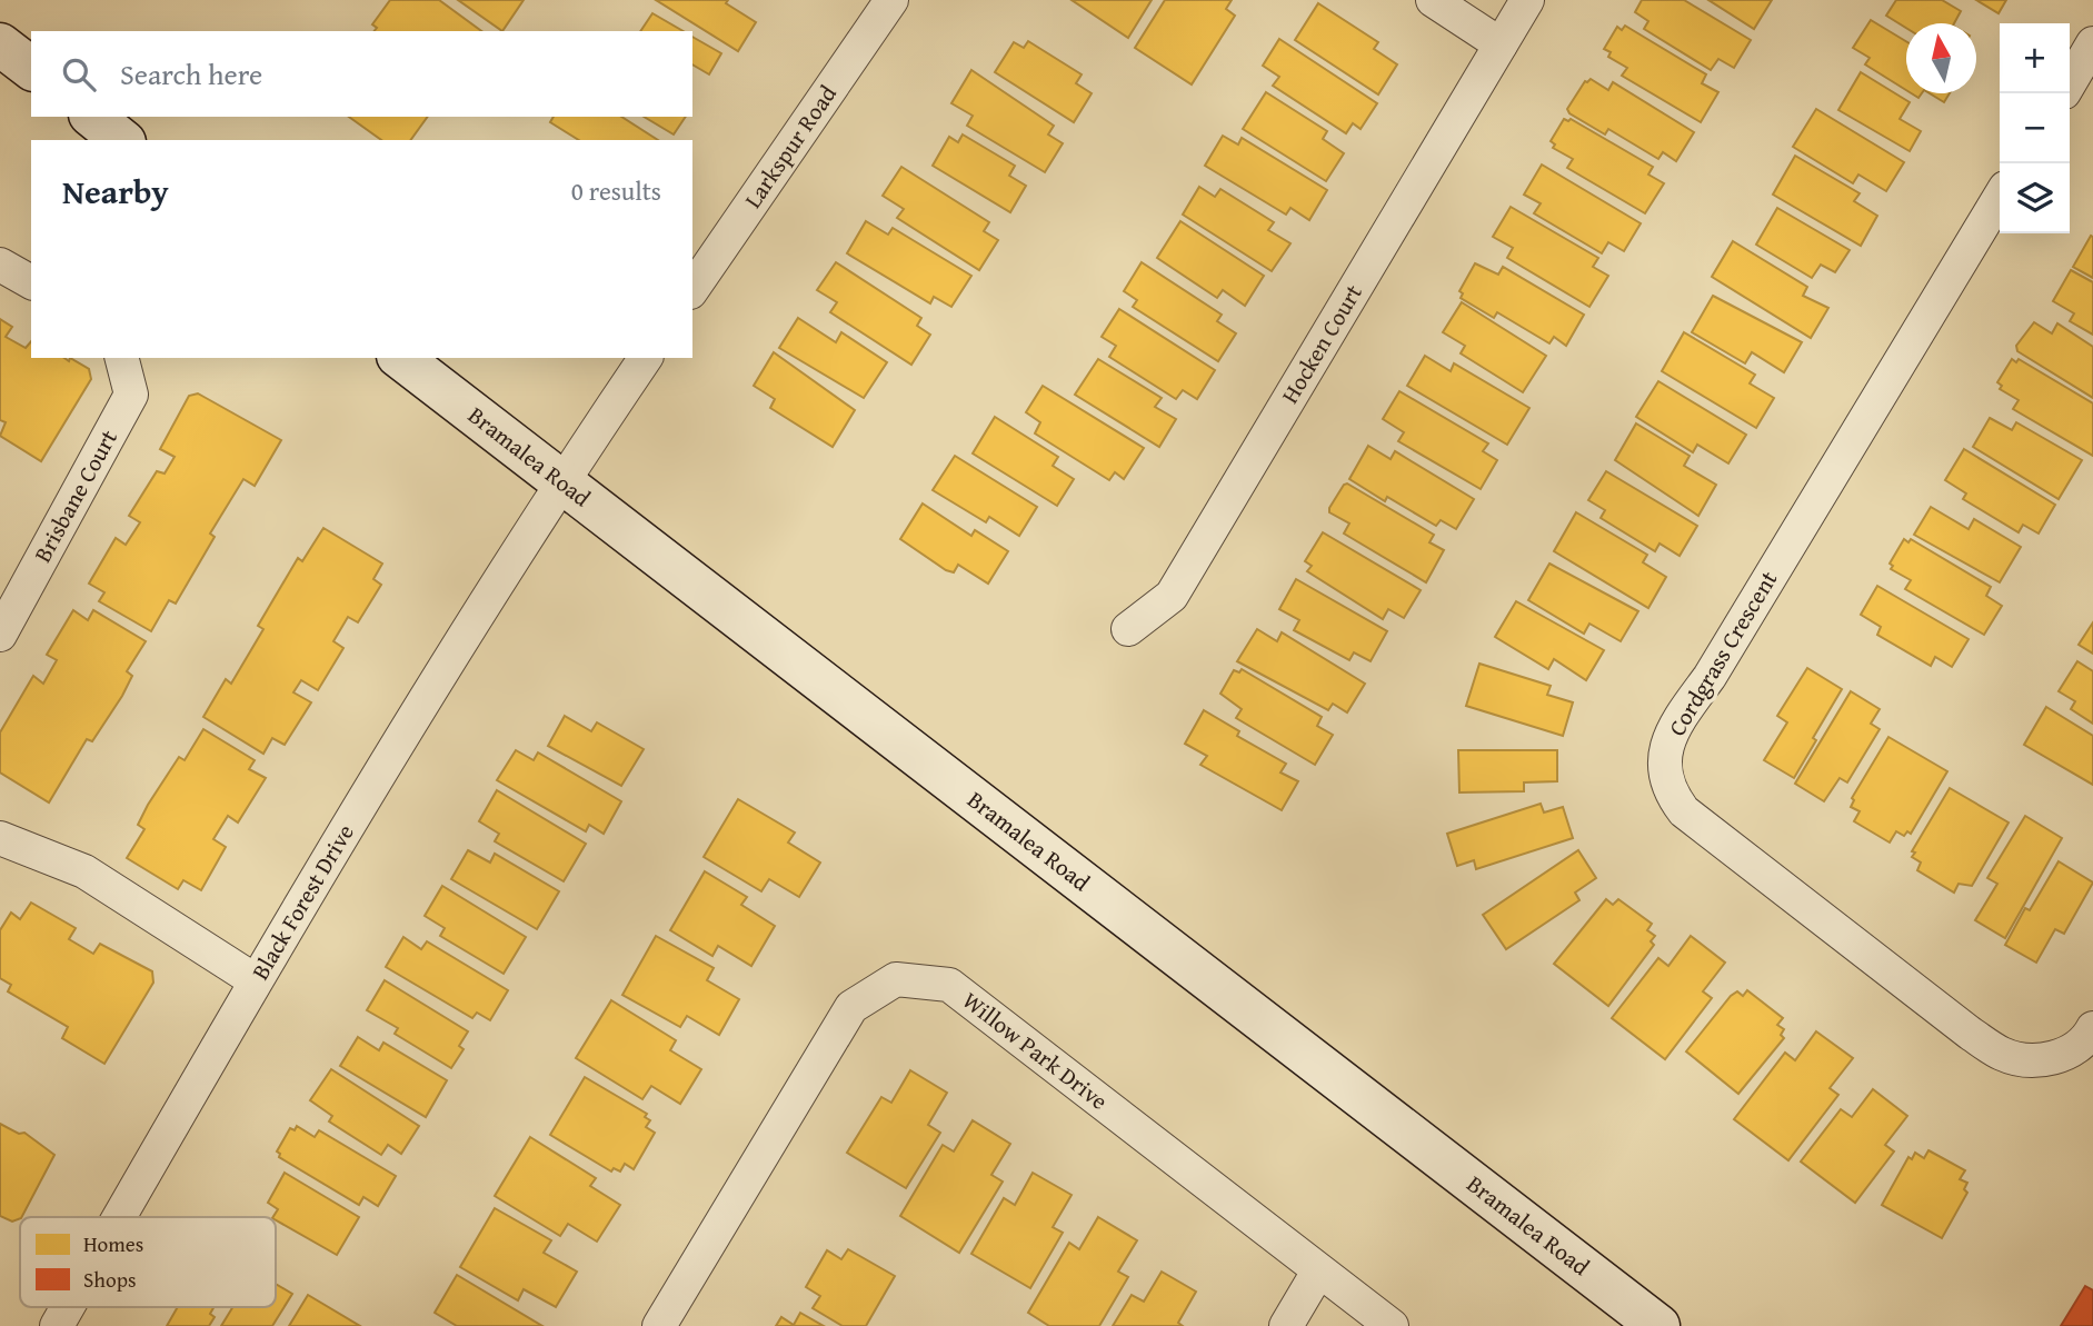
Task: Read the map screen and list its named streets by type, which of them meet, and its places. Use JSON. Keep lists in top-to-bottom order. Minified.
{"streets":{"main road":["Bramalea Road"],"street":["Larkspur Road","Hocken Court","Brisbane Court","Cordgrass Crescent","Black Forest Drive","Willow Park Drive"]},"crossings":[["Bramalea Road","Black Forest Drive"]],"legend":["Homes","Shops"],"north":"top","page":{"map_buttons":["+","−"],"search":"Search here","heading":["Nearby","0 results"]}}
